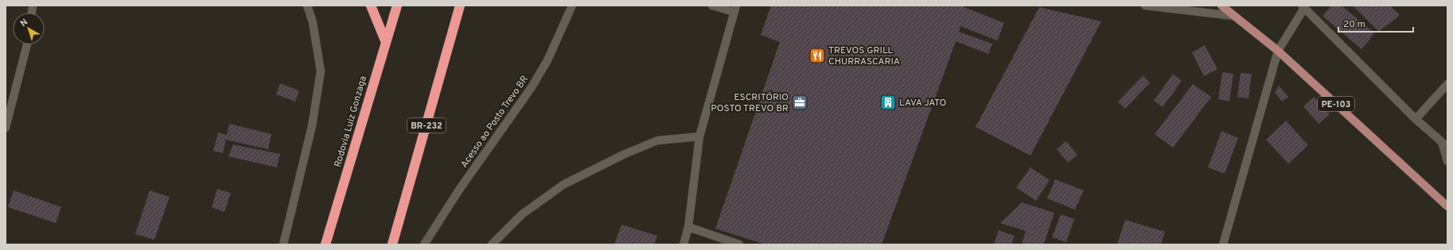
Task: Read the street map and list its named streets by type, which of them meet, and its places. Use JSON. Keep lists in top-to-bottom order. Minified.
{"streets":{"highway":["Rodovia Luiz Gonzaga","BR-232"],"main road":["PE-103"],"street":["Acesso ao Posto Trevo BR"]},"places":{"restaurant":["TREVOS GRILL CHURRASCARIA"],"office":["ESCRITÓRIO POSTO TREVO BR"],"building":["LAVA JATO"]},"scale_bar":"20 m","north":"top left"}
